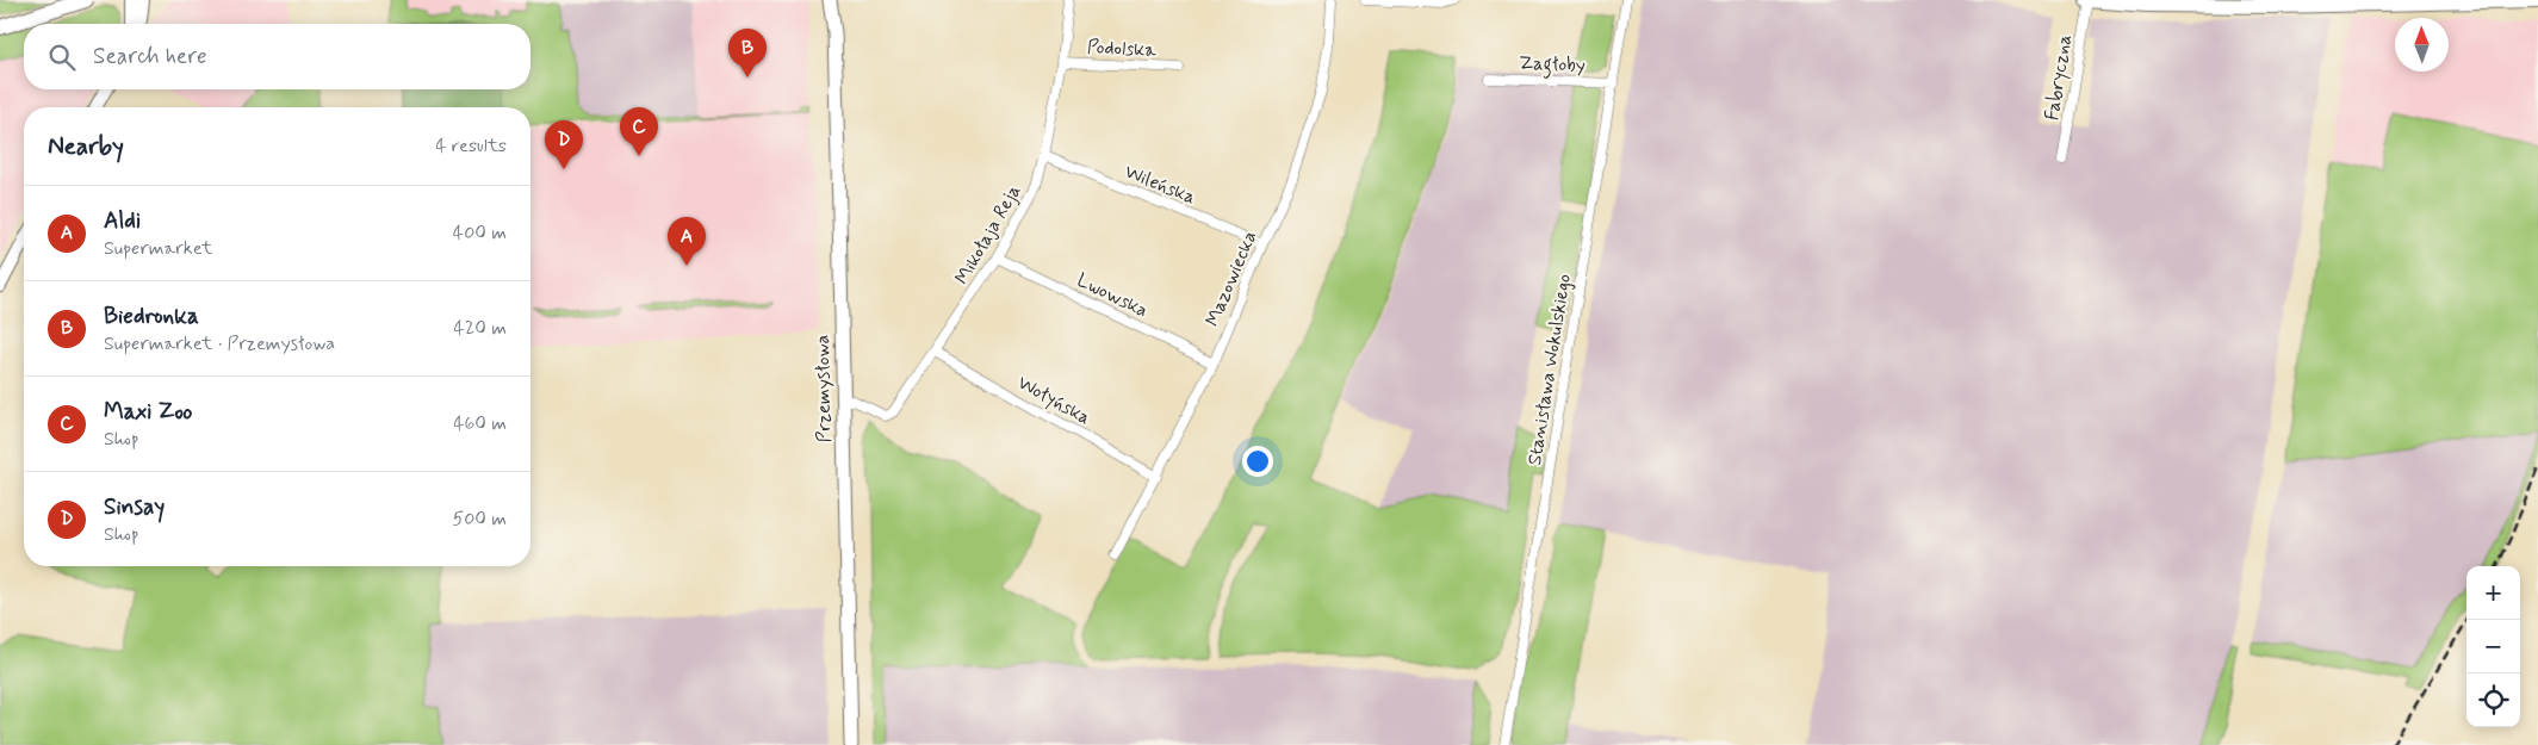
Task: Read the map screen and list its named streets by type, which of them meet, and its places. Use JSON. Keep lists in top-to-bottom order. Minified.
{"streets":{"main road":["Przemysłowa"],"street":["Podolska","Zagłoby","Fabryczna","Wileńska","Mikołaja Reja","Mazowiecka","Lwowska","Stanisława Wokulskiego","Wołyńska"]},"crossings":[["Podolska","Mikołaja Reja"],["Zagłoby","Stanisława Wokulskiego"],["Wileńska","Mikołaja Reja"],["Wileńska","Mazowiecka"],["Mikołaja Reja","Lwowska"],["Mikołaja Reja","Przemysłowa"],["Mikołaja Reja","Wołyńska"],["Mazowiecka","Lwowska"],["Mazowiecka","Wołyńska"]],"north":"top","page":{"search":"Search here","pins":["B","C","D","A"],"heading":["Nearby","4 results"],"list":[{"mark":"A","name":"Aldi","note":"Supermarket","value":"400 m"},{"mark":"B","name":"Biedronka","note":"Supermarket · Przemysłowa","value":"420 m"},{"mark":"C","name":"Maxi Zoo","note":"Shop","value":"460 m"},{"mark":"D","name":"Sinsay","note":"Shop","value":"500 m"}],"map_buttons":["+","−"]}}
